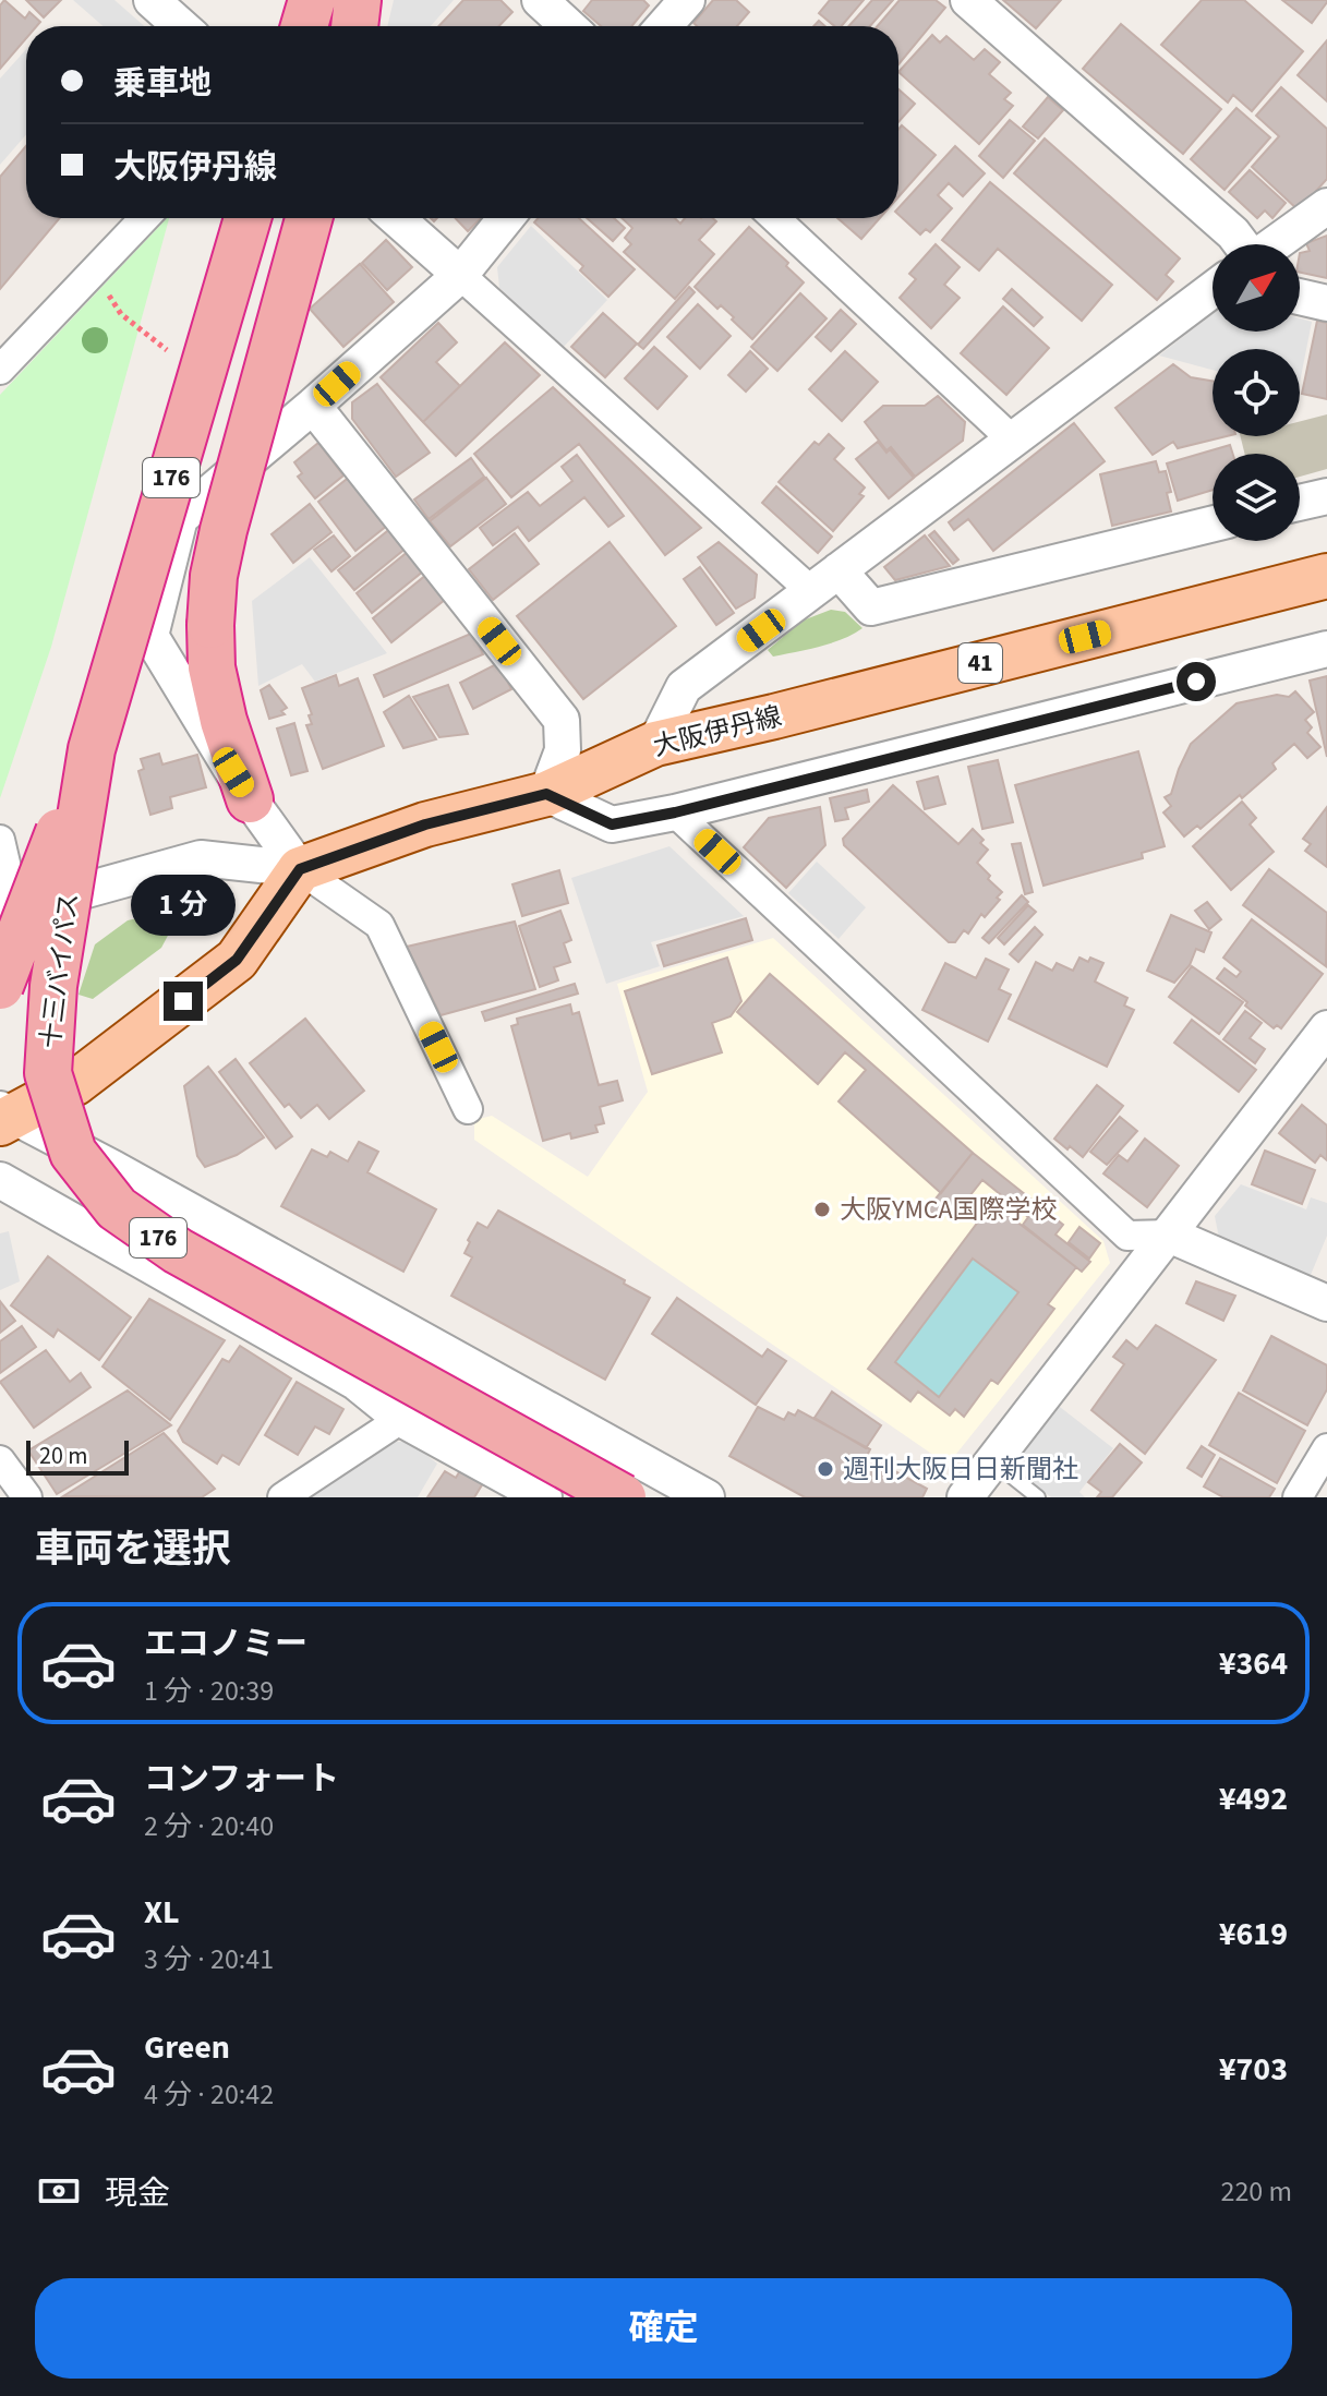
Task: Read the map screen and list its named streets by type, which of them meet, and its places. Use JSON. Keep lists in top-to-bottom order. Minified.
{"streets":{"highway":["176","十三バイパス"],"main road":["41","大阪伊丹線"]},"places":["大阪YMCA国際学校","週刊大阪日日新聞社"],"scale_bar":"20 m","north":"top right","page":{"banner":["乗車地","大阪伊丹線"],"bubble":"1 分","scale":"20 m","heading":"車両を選択","list":[{"name":"エコノミー","note":"1 分 · 20:39","value":"¥364"},{"name":"コンフォート","note":"2 分 · 20:40","value":"¥492"},{"name":"XL","note":"3 分 · 20:41","value":"¥619"},{"name":"Green","note":"4 分 · 20:42","value":"¥703"}],"pay":["現金","220 m"],"buttons":"確定"}}
